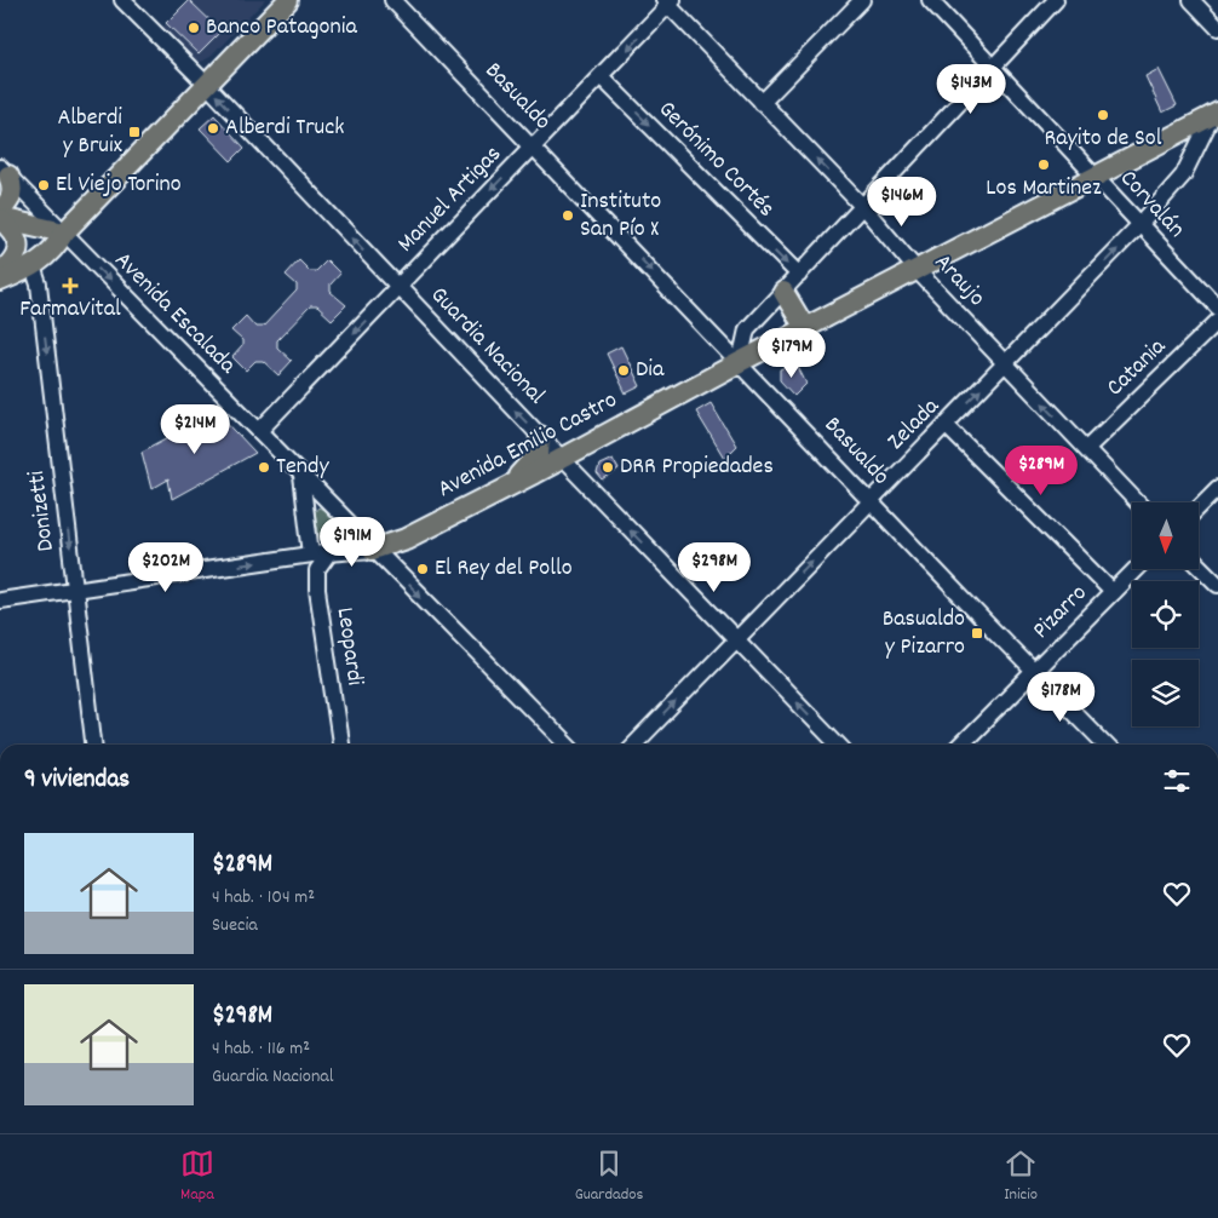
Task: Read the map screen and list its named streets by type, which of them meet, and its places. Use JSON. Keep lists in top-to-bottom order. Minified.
{"streets":{"main road":["Avenida Emilio Castro"],"street":["Basualdo","Gerónimo Cortés","Manuel Artigas","Corvalán","Araujo","Avenida Escalada","Guardia Nacional","Catania","Zelada","Donizetti","Pizarro","Leopardi"]},"crossings":[["Basualdo","Manuel Artigas"],["Basualdo","Zelada"],["Basualdo","Avenida Emilio Castro"],["Basualdo","Pizarro"],["Gerónimo Cortés","Manuel Artigas"],["Manuel Artigas","Araujo"],["Manuel Artigas","Avenida Escalada"],["Manuel Artigas","Guardia Nacional"],["Corvalán","Zelada"],["Corvalán","Avenida Emilio Castro"],["Araujo","Catania"],["Araujo","Zelada"],["Araujo","Avenida Emilio Castro"],["Avenida Escalada","Avenida Emilio Castro"],["Guardia Nacional","Zelada"],["Guardia Nacional","Avenida Emilio Castro"],["Zelada","Avenida Emilio Castro"]],"one_way":["Gerónimo Cortés","Manuel Artigas","Avenida Escalada","Guardia Nacional","Zelada","Donizetti"],"places":{"other":["Banco Patagonia","Rayito de Sol","Alberdi Truck","Los Martinez","El Viejo Torino","Instituto San Pío X","Dia","Tendy","DRR Propiedades","El Rey del Pollo"],"transit":["Alberdi y Bruix","Basualdo y Pizarro"],"health":["FarmaVital"]},"north":"bottom","page":{"price":["$143M","$146M","$179M","$214M","$289M","$191M","$202M","$298M","$178M"],"heading":"9 viviendas","list":[{"name":"$289M","note":"4 hab. · 104 m² · Suecia"},{"name":"$298M","note":"4 hab. · 116 m² · Guardia Nacional"}],"tabs":["Mapa","Guardados","Inicio"]}}
